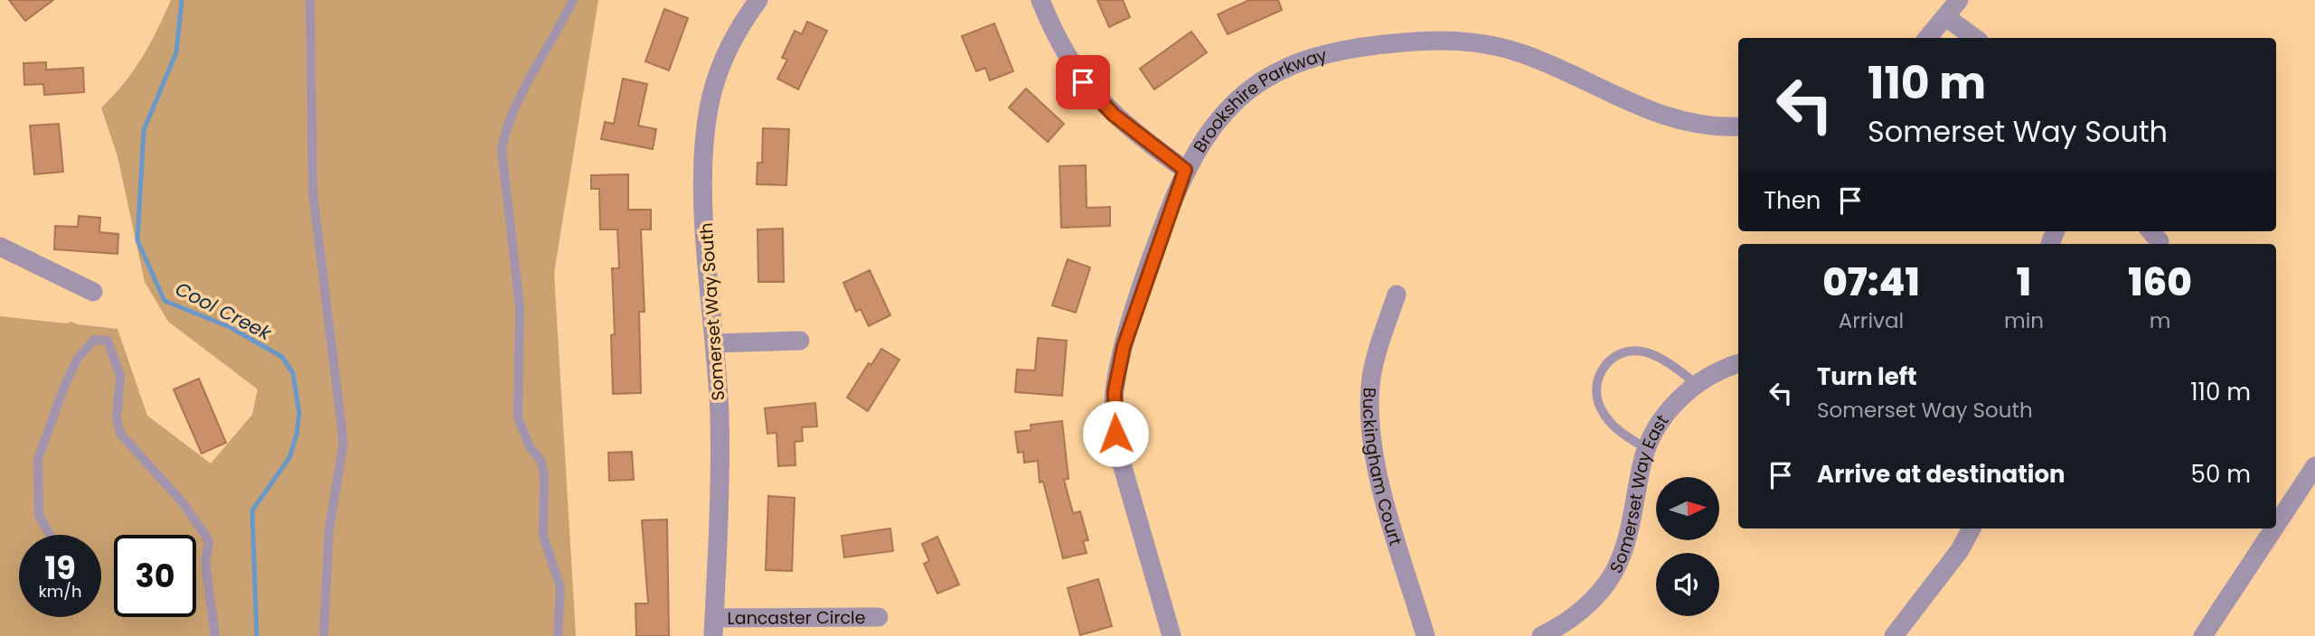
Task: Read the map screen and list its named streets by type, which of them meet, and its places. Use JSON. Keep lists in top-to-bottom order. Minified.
{"streets":{"street":["Brookshire Parkway","Somerset Way South","Buckingham Court","Somerset Way East","Lancaster Circle"]},"crossings":[["Somerset Way South","Lancaster Circle"]],"water":["Cool Creek"],"north":"right","page":{"turn":["110 m","Somerset Way South"],"then":"Then","eta":["07:41","Arrival","1","min","160","m"],"list":[{"name":"Turn left","note":"Somerset Way South","value":"110 m"},{"name":"Arrive at destination","value":"50 m"}],"speed":"19 km/h","limit":"30"}}
